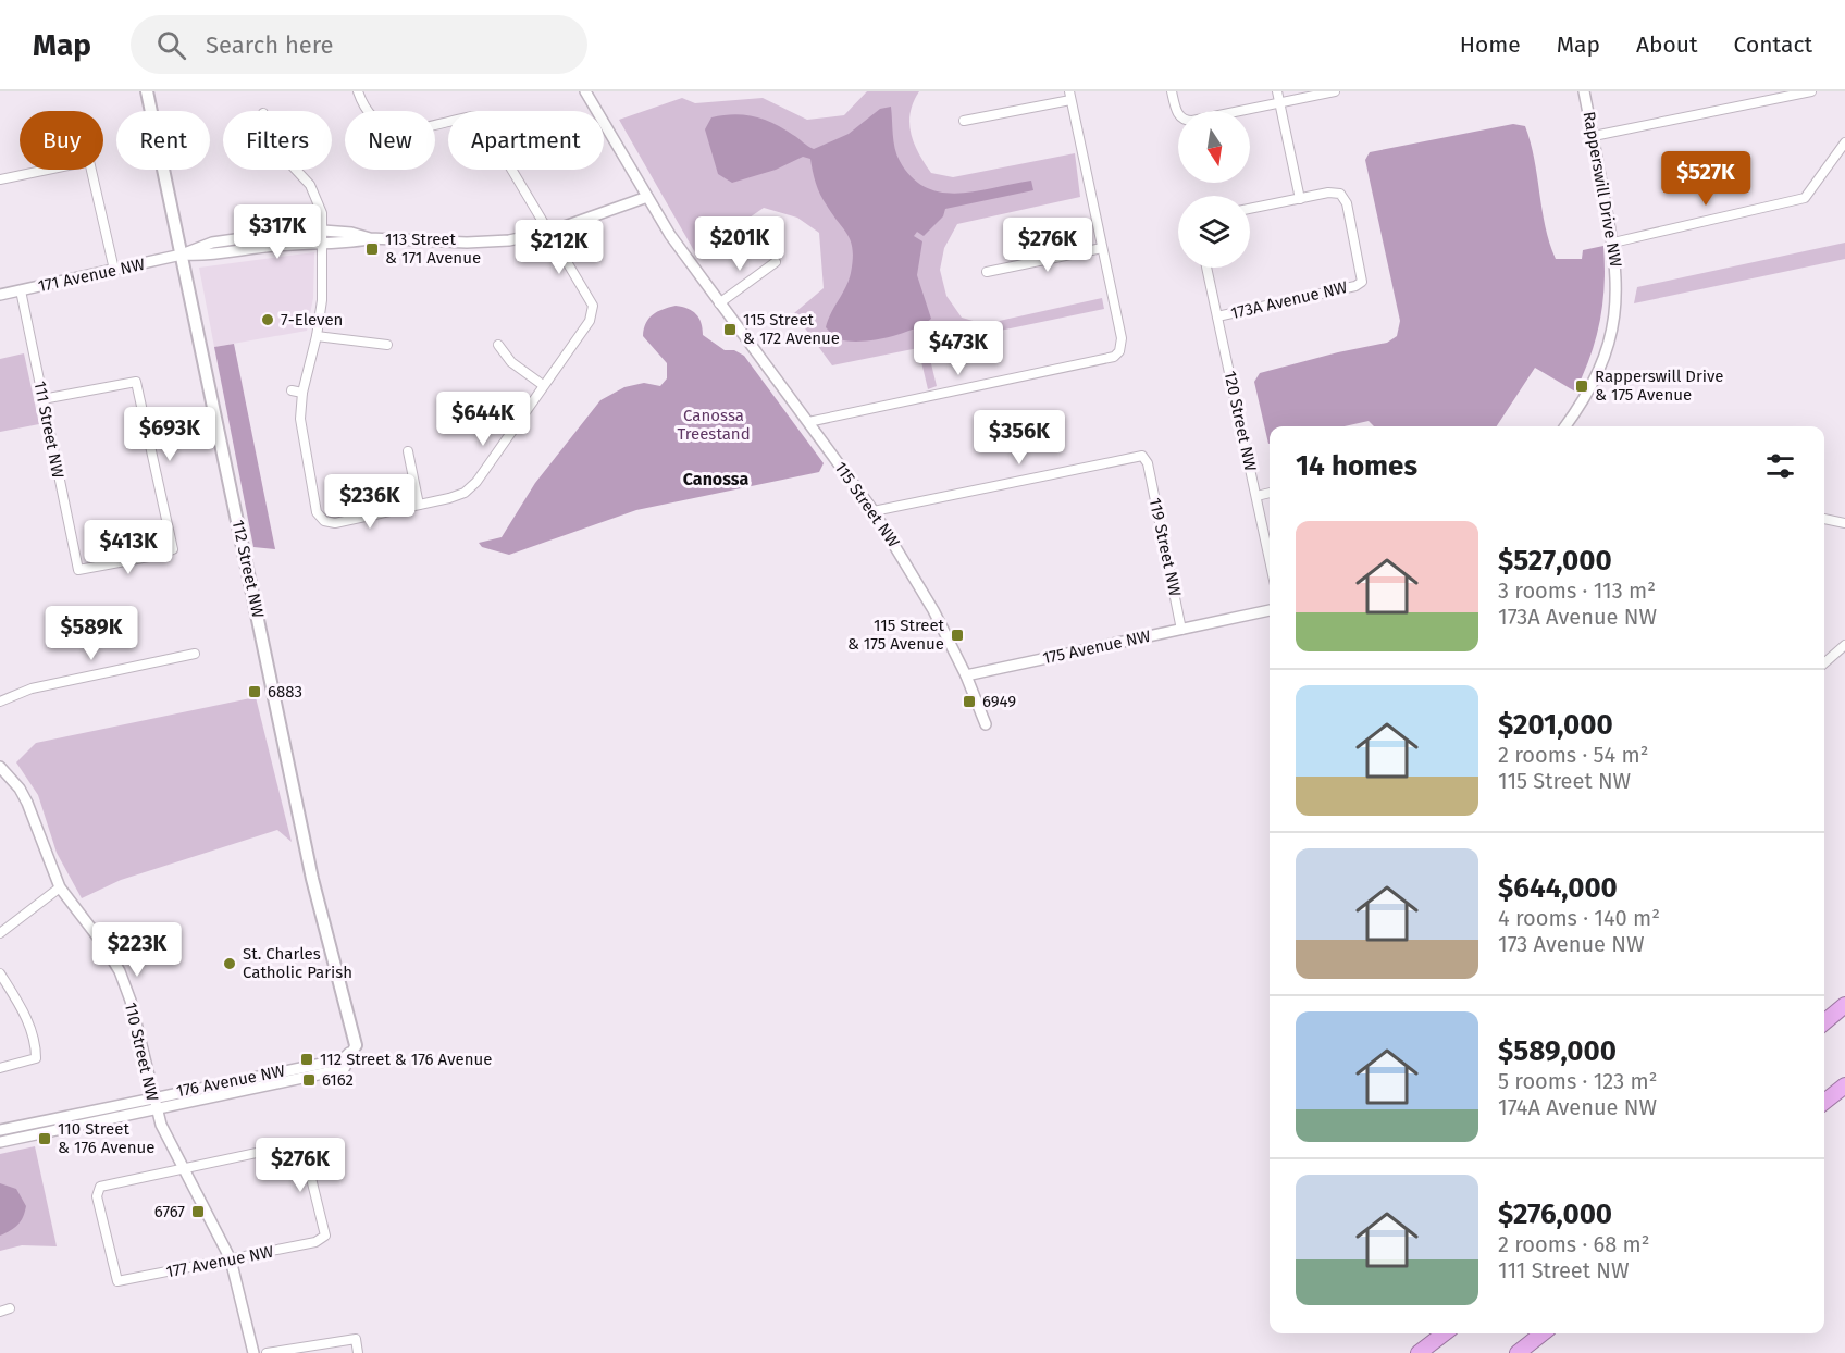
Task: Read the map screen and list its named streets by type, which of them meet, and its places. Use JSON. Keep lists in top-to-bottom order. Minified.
{"streets":{"main road":["112 Street NW"],"street":["Rapperswill Drive NW","171 Avenue NW","173A Avenue NW","120 Street NW","111 Street NW","115 Street NW","119 Street NW","175 Avenue NW","110 Street NW","176 Avenue NW","177 Avenue NW"]},"crossings":[["171 Avenue NW","111 Street NW"],["171 Avenue NW","115 Street NW"],["171 Avenue NW","112 Street NW"],["173A Avenue NW","120 Street NW"],["115 Street NW","119 Street NW"],["115 Street NW","175 Avenue NW"],["119 Street NW","175 Avenue NW"],["112 Street NW","176 Avenue NW"],["110 Street NW","176 Avenue NW"],["110 Street NW","177 Avenue NW"]],"districts":["Canossa"],"parks":["Canossa Treestand"],"places":{"transit":["113 Street & 171 Avenue","115 Street & 172 Avenue","Rapperswill Drive & 175 Avenue","115 Street & 175 Avenue","6883","6949","112 Street & 176 Avenue","6162","110 Street & 176 Avenue","6767"],"other":["7-Eleven","St. Charles Catholic Parish"]},"north":"bottom","page":{"header":"Map","search":"Search here","nav":["Home","Map","About","Contact"],"chip":["Buy","Rent","Filters","New","Apartment"],"price":["$527K","$317K","$201K","$276K","$212K","$473K","$644K","$693K","$356K","$236K","$413K","$589K","$223K","$276K"],"heading":"14 homes","list":[{"name":"$527,000","note":"3 rooms · 113 m² · 173A Avenue NW"},{"name":"$201,000","note":"2 rooms · 54 m² · 115 Street NW"},{"name":"$644,000","note":"4 rooms · 140 m² · 173 Avenue NW"},{"name":"$589,000","note":"5 rooms · 123 m² · 174A Avenue NW"},{"name":"$276,000","note":"2 rooms · 68 m² · 111 Street NW"}]}}
